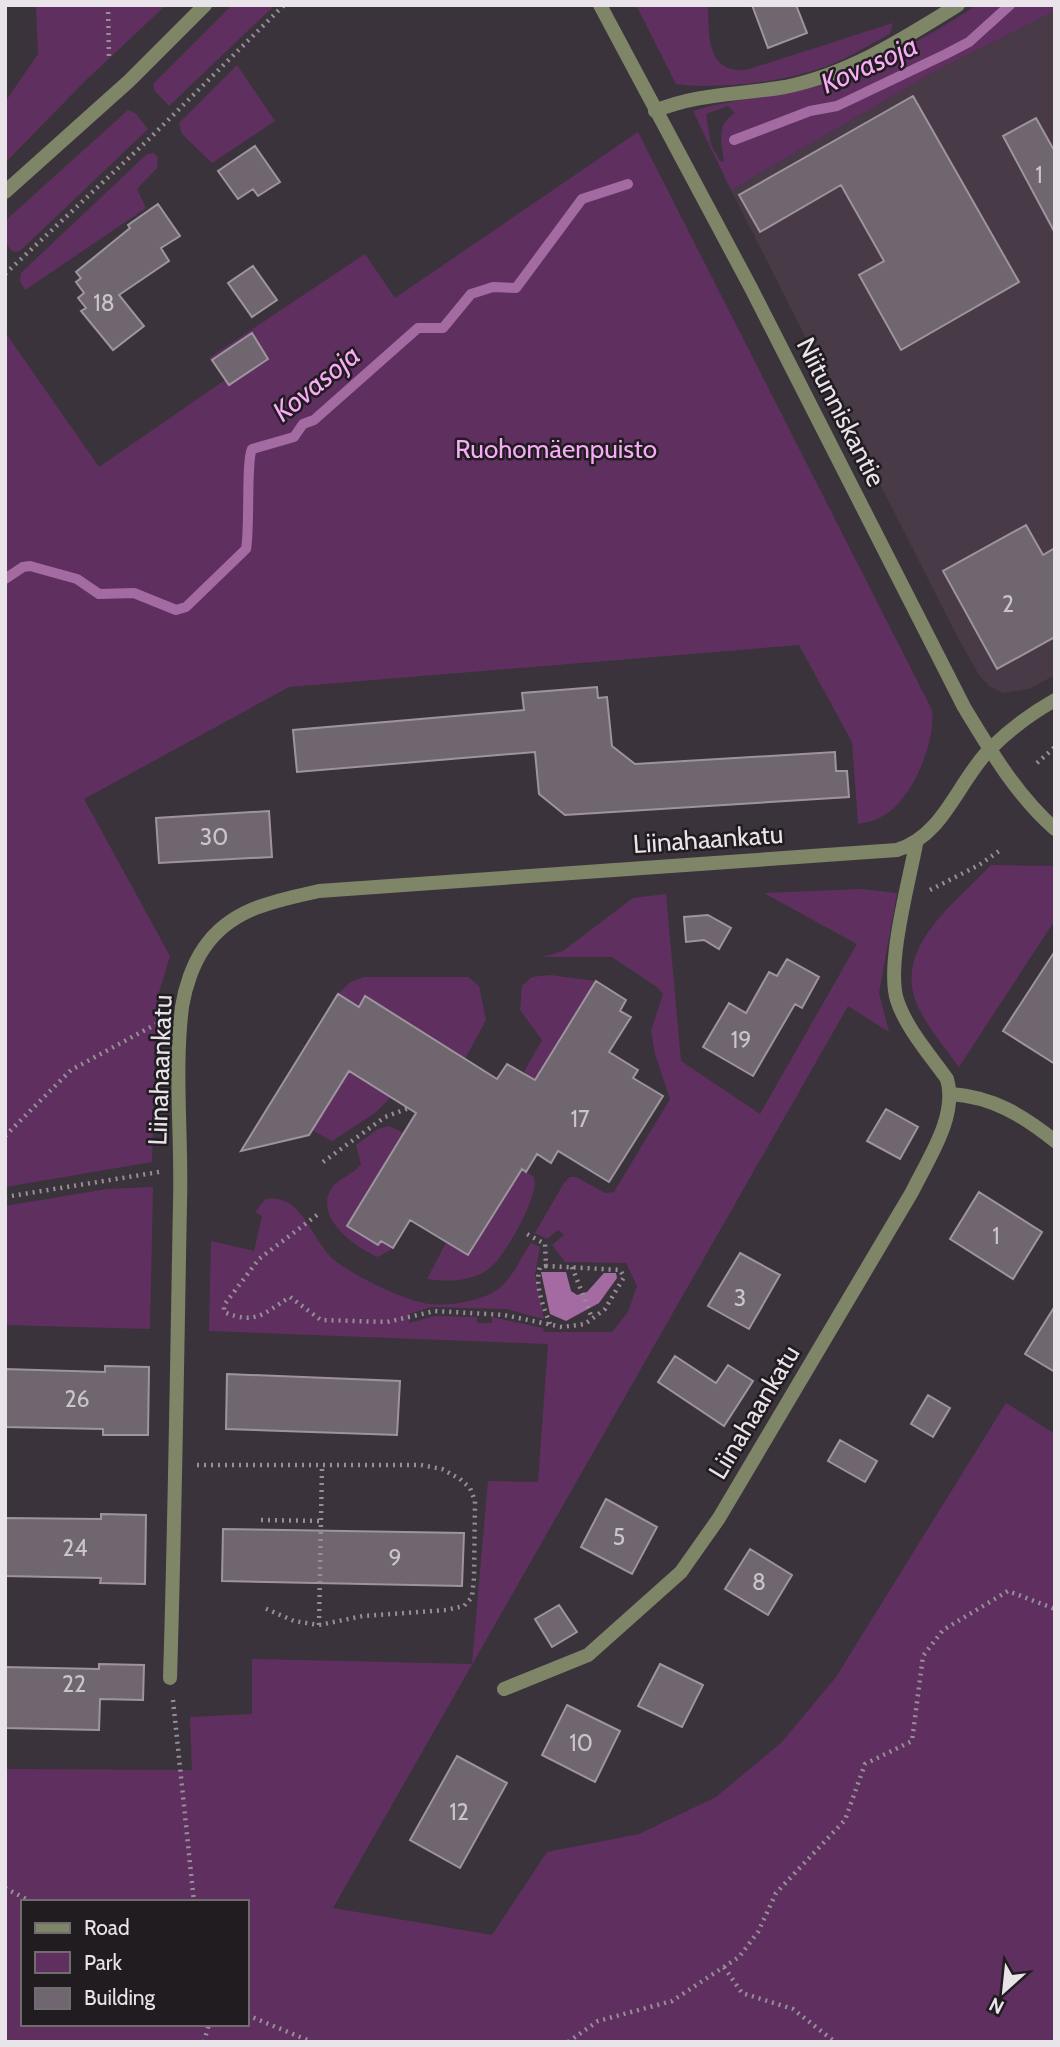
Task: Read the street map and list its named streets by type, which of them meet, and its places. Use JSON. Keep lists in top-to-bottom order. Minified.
{"streets":{"street":["Niitunniskantie","Liinahaankatu"]},"water":["Kovasoja"],"parks":["Ruohomäenpuisto"],"house_numbers":["1","18","2","30","19","17","1","3","26","5","24","9","8","22","10","12"],"legend":["Road","Park","Building"],"north":"bottom left"}
